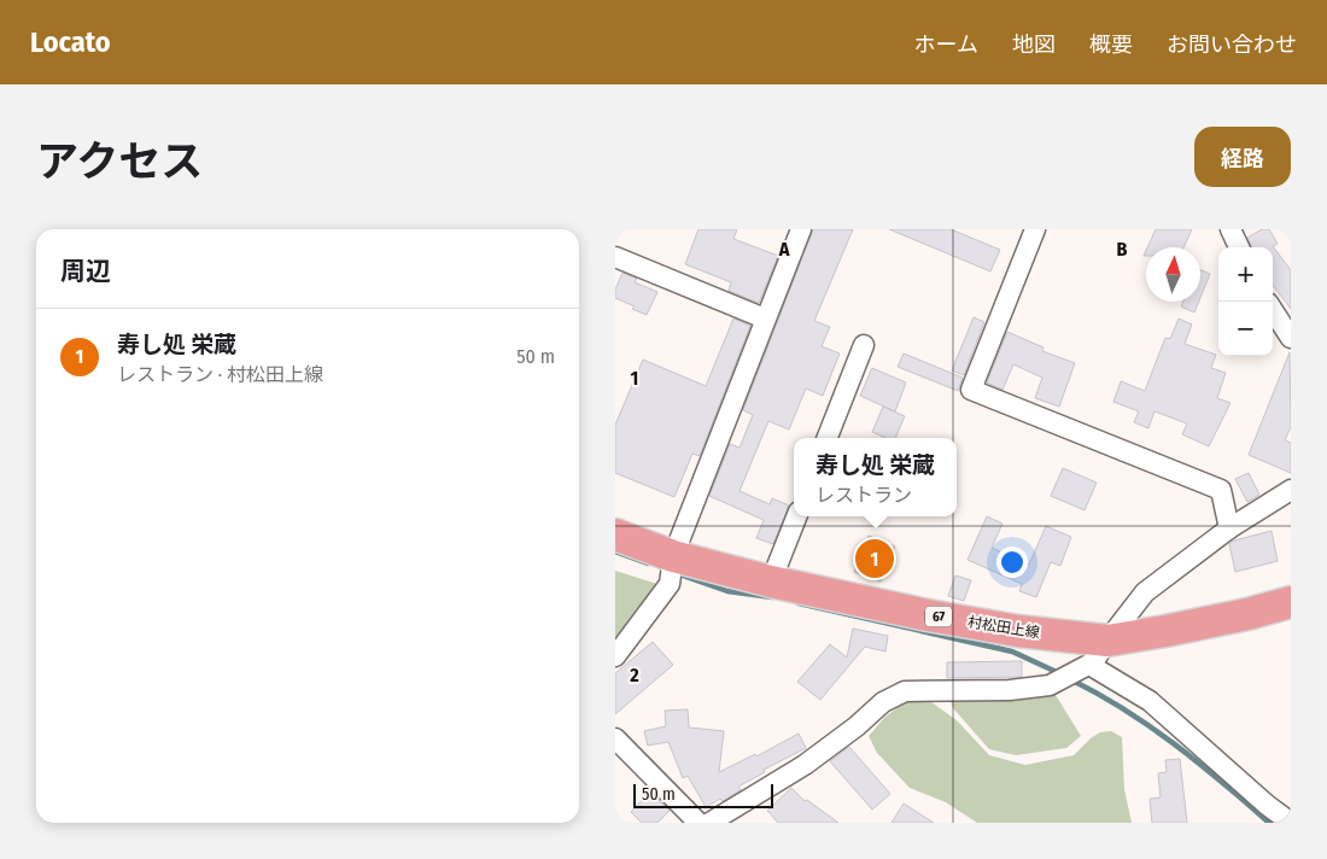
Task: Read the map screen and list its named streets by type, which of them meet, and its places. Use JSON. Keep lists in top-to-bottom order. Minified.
{"streets":{"main road":["67","村松田上線"]},"scale_bar":"50 m","north":"top","page":{"header":"Locato","nav":["ホーム","地図","概要","お問い合わせ"],"title":"アクセス","buttons":"経路","heading":"周辺","map_buttons":["+","−"],"list":[{"mark":"1","name":"寿し処 栄蔵","note":"レストラン · 村松田上線","value":"50 m"}],"popup":["寿し処 栄蔵","レストラン"],"pins":"1","scale":"50 m"},"grid":{"columns":["A","B"],"rows":["1","2"]}}
